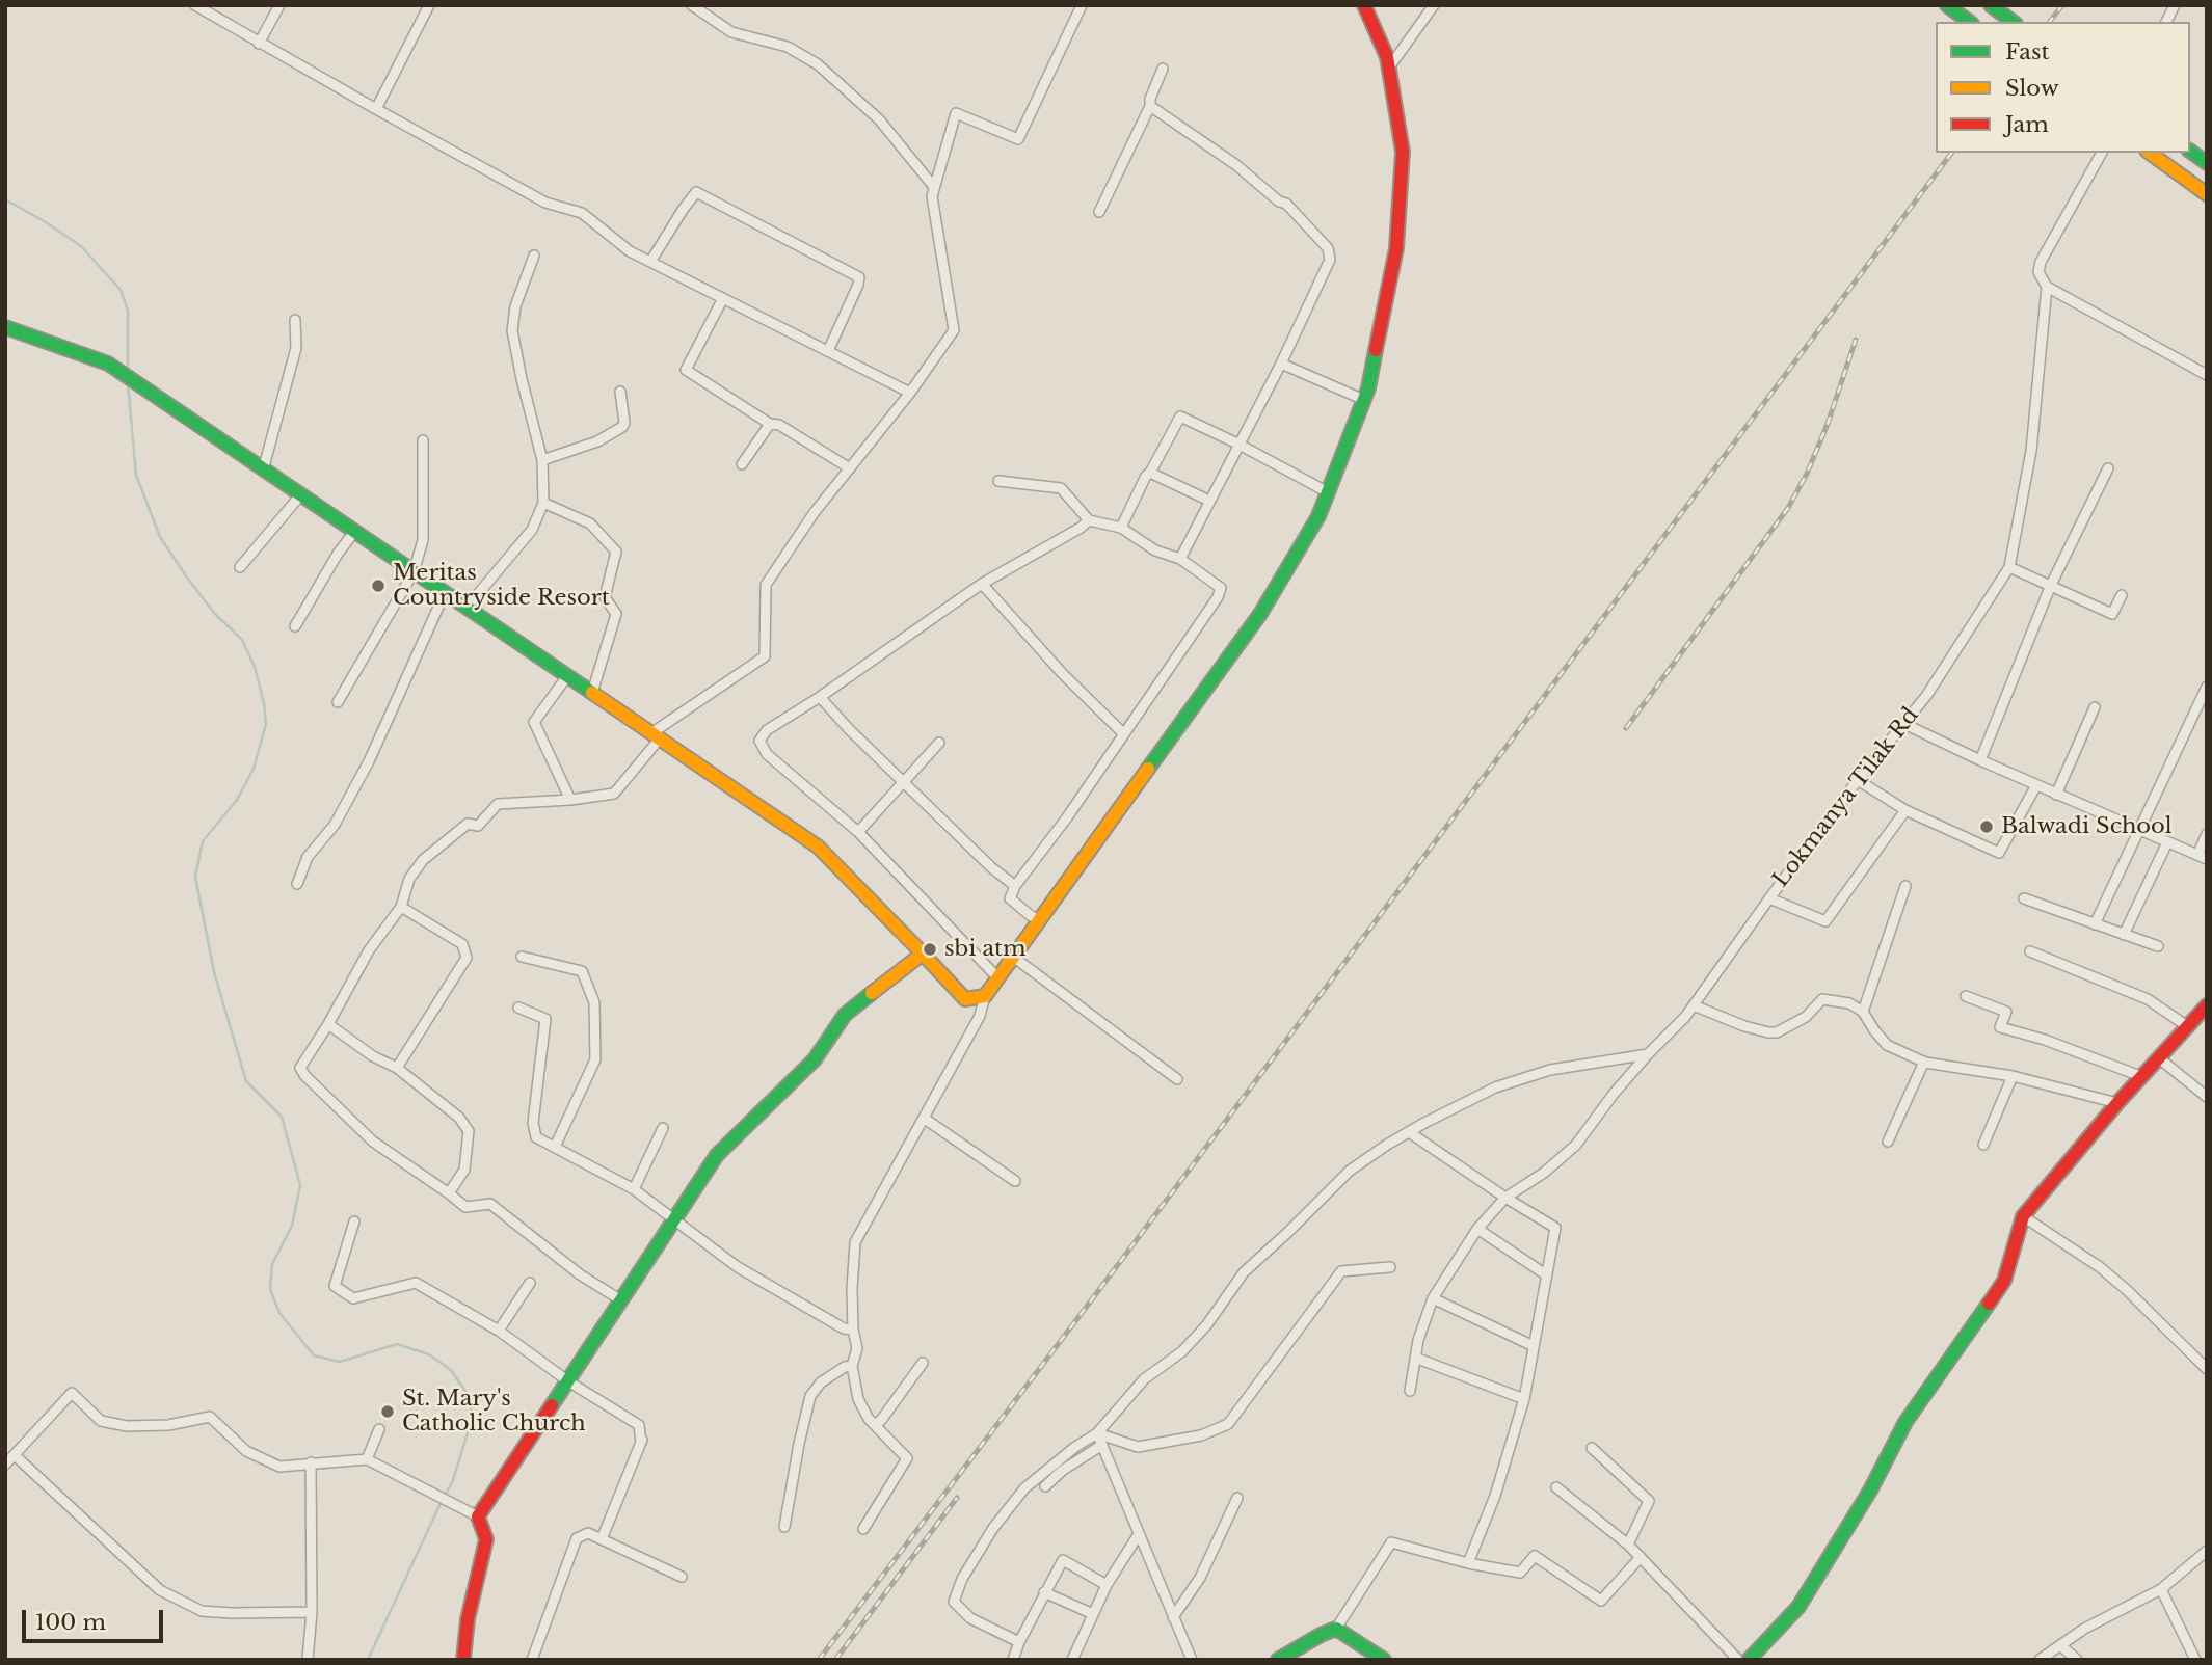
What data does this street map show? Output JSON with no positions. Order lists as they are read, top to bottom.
{
  "streets": {
    "street": ["Lokmanya Tilak Rd"]
  },
  "places": [
    "Meritas Countryside Resort",
    "Balwadi School",
    "sbi atm",
    "St. Mary's Catholic Church"
  ],
  "legend": ["Fast", "Slow", "Jam"],
  "scale_bar": "100 m"
}
